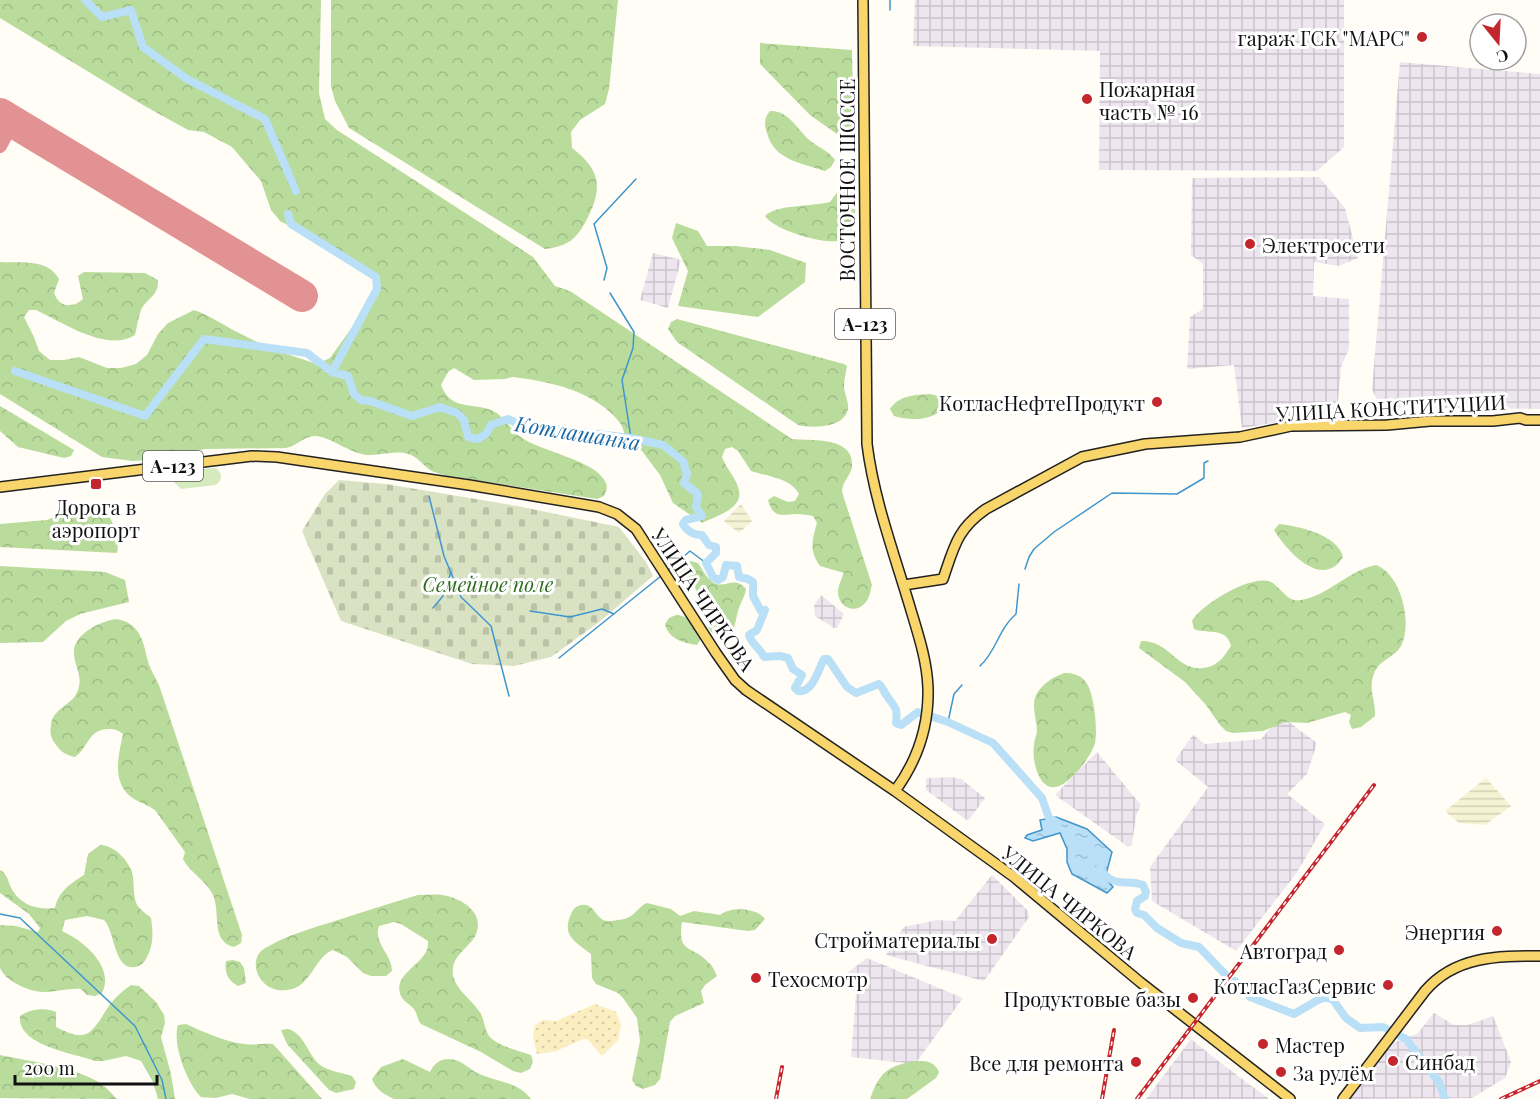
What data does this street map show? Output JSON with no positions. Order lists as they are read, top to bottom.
{
  "streets": {
    "main road": [
      "ВОСТОЧНОЕ ШОССЕ",
      "А-123",
      "УЛИЦА КОНСТИТУЦИИ",
      "УЛИЦА ЧИРКОВА"
    ]
  },
  "crossings": [
    ["ВОСТОЧНОЕ ШОССЕ", "УЛИЦА КОНСТИТУЦИИ"],
    ["ВОСТОЧНОЕ ШОССЕ", "УЛИЦА ЧИРКОВА"]
  ],
  "water": ["Котлашанка"],
  "parks": ["Семейное поле"],
  "places": {
    "other": [
      "гараж ГСК \"МАРС\"",
      "Пожарная часть № 16",
      "Электросети",
      "КотласНефтеПродукт",
      "Энергия",
      "Стройматериалы",
      "Автоград",
      "Техосмотр",
      "КотласГазСервис",
      "Продуктовые базы",
      "Мастер",
      "Синбад",
      "Все для ремонта",
      "За рулём"
    ],
    "transit": ["Дорога в аэропорт"]
  },
  "scale_bar": "200 m",
  "north": "bottom"
}
